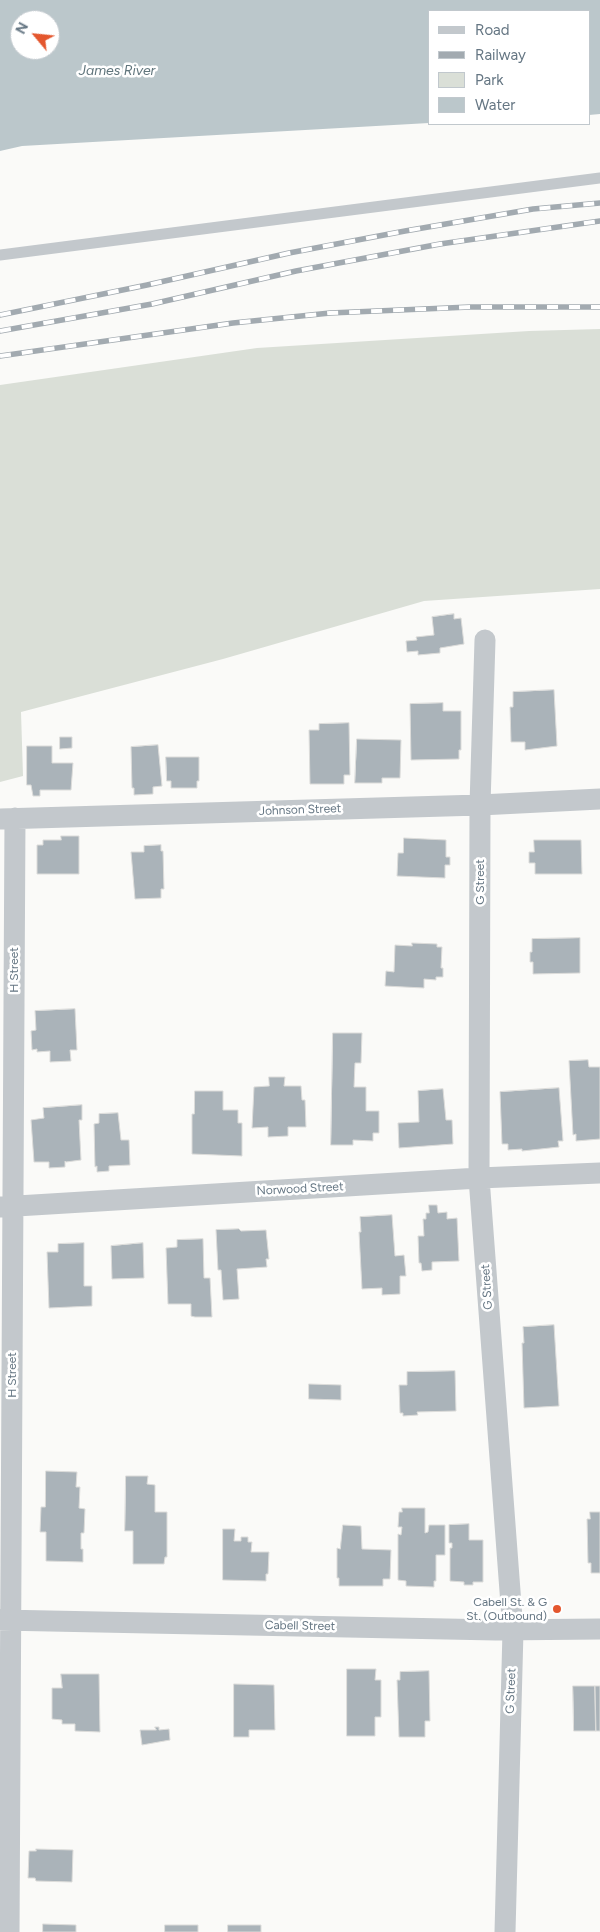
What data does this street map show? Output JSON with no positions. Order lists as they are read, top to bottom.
{
  "streets": {
    "street": [
      "Johnson Street",
      "G Street",
      "H Street",
      "Norwood Street",
      "Cabell Street"
    ]
  },
  "crossings": [
    ["Johnson Street", "G Street"],
    ["Johnson Street", "H Street"],
    ["G Street", "Norwood Street"],
    ["G Street", "Cabell Street"],
    ["H Street", "Norwood Street"],
    ["H Street", "Cabell Street"]
  ],
  "water": ["James River"],
  "places": ["Cabell St. & G St. (Outbound)"],
  "legend": [
    "Road",
    "Railway",
    "Park",
    "Water"
  ],
  "north": "top left"
}
